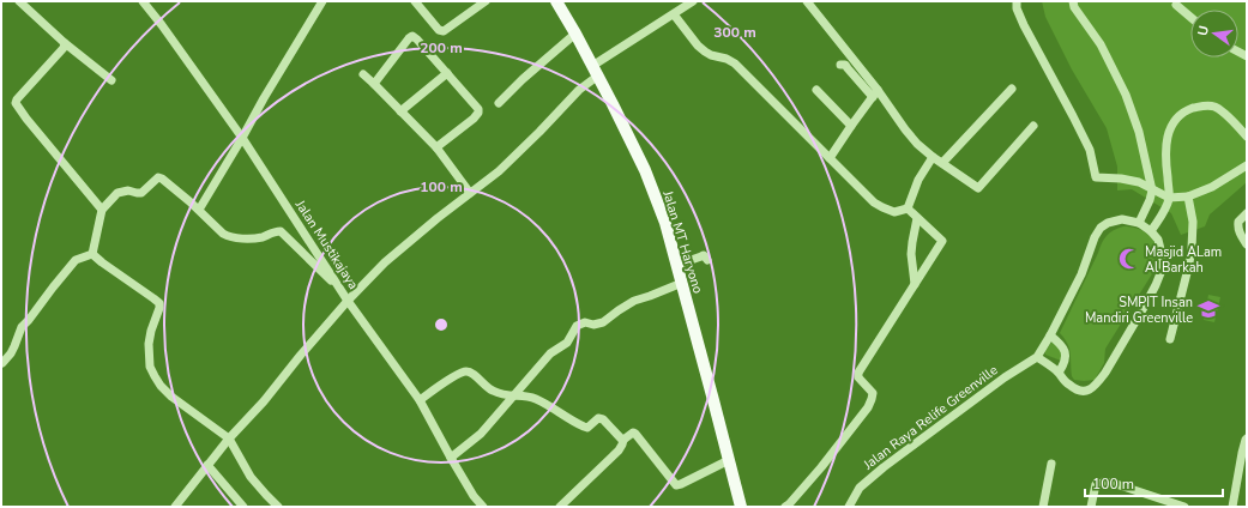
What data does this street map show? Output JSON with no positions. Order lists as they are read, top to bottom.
{
  "streets": {
    "main road": ["Jalan MT Haryono"],
    "street": ["Jalan Mustikajaya", "Jalan Raya Relife Greenville"]
  },
  "places": {
    "mosque": ["Masjid ALam Al Barkah"],
    "school or university": ["SMPIT Insan Mandiri Greenville"]
  },
  "scale_bar": "100 m",
  "north": "left",
  "rings": ["300 m", "200 m", "100 m"]
}
